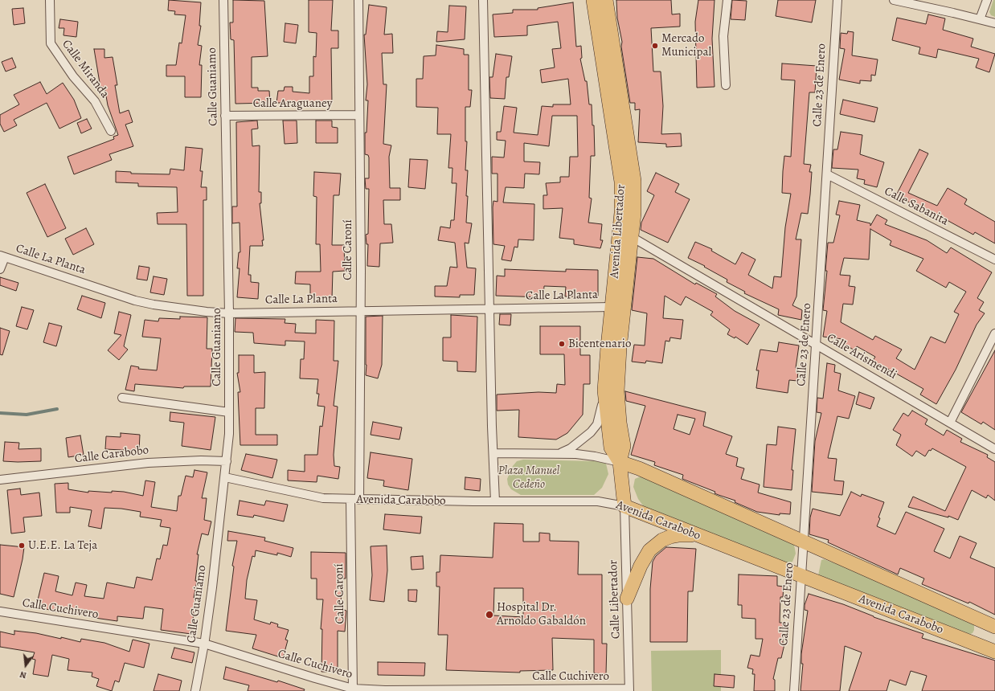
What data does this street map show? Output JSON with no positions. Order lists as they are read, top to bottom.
{
  "streets": {
    "highway": ["Avenida Libertador", "Avenida Carabobo"],
    "street": [
      "Calle Miranda",
      "Calle 23 de Enero",
      "Calle Guaniamo",
      "Calle Araguaney",
      "Calle Sabanita",
      "Calle Caroní",
      "Calle La Planta",
      "Calle Arismendi",
      "Calle Carabobo",
      "Calle Libertador",
      "Calle Cuchivero"
    ]
  },
  "crossings": [
    ["Calle 23 de Enero", "Calle Sabanita"],
    ["Calle 23 de Enero", "Calle Arismendi"],
    ["Calle 23 de Enero", "Avenida Carabobo"],
    ["Calle Guaniamo", "Calle Araguaney"],
    ["Calle Guaniamo", "Calle La Planta"],
    ["Calle Guaniamo", "Calle Carabobo"],
    ["Calle Guaniamo", "Avenida Carabobo"],
    ["Calle Guaniamo", "Calle Cuchivero"],
    ["Calle Araguaney", "Calle Caroní"],
    ["Avenida Libertador", "Calle La Planta"],
    ["Avenida Libertador", "Calle Arismendi"],
    ["Avenida Libertador", "Avenida Carabobo"],
    ["Avenida Libertador", "Calle Libertador"],
    ["Calle Caroní", "Calle La Planta"],
    ["Calle Caroní", "Avenida Carabobo"],
    ["Calle Caroní", "Calle Cuchivero"],
    ["Avenida Carabobo", "Calle Libertador"],
    ["Calle Libertador", "Calle Cuchivero"]
  ],
  "parks": ["Plaza Manuel Cedeño"],
  "places": [
    "Mercado Municipal",
    "Bicentenario",
    "U.E.E. La Teja",
    "Hospital Dr. Arnoldo Gabaldón"
  ],
  "north": "bottom"
}
